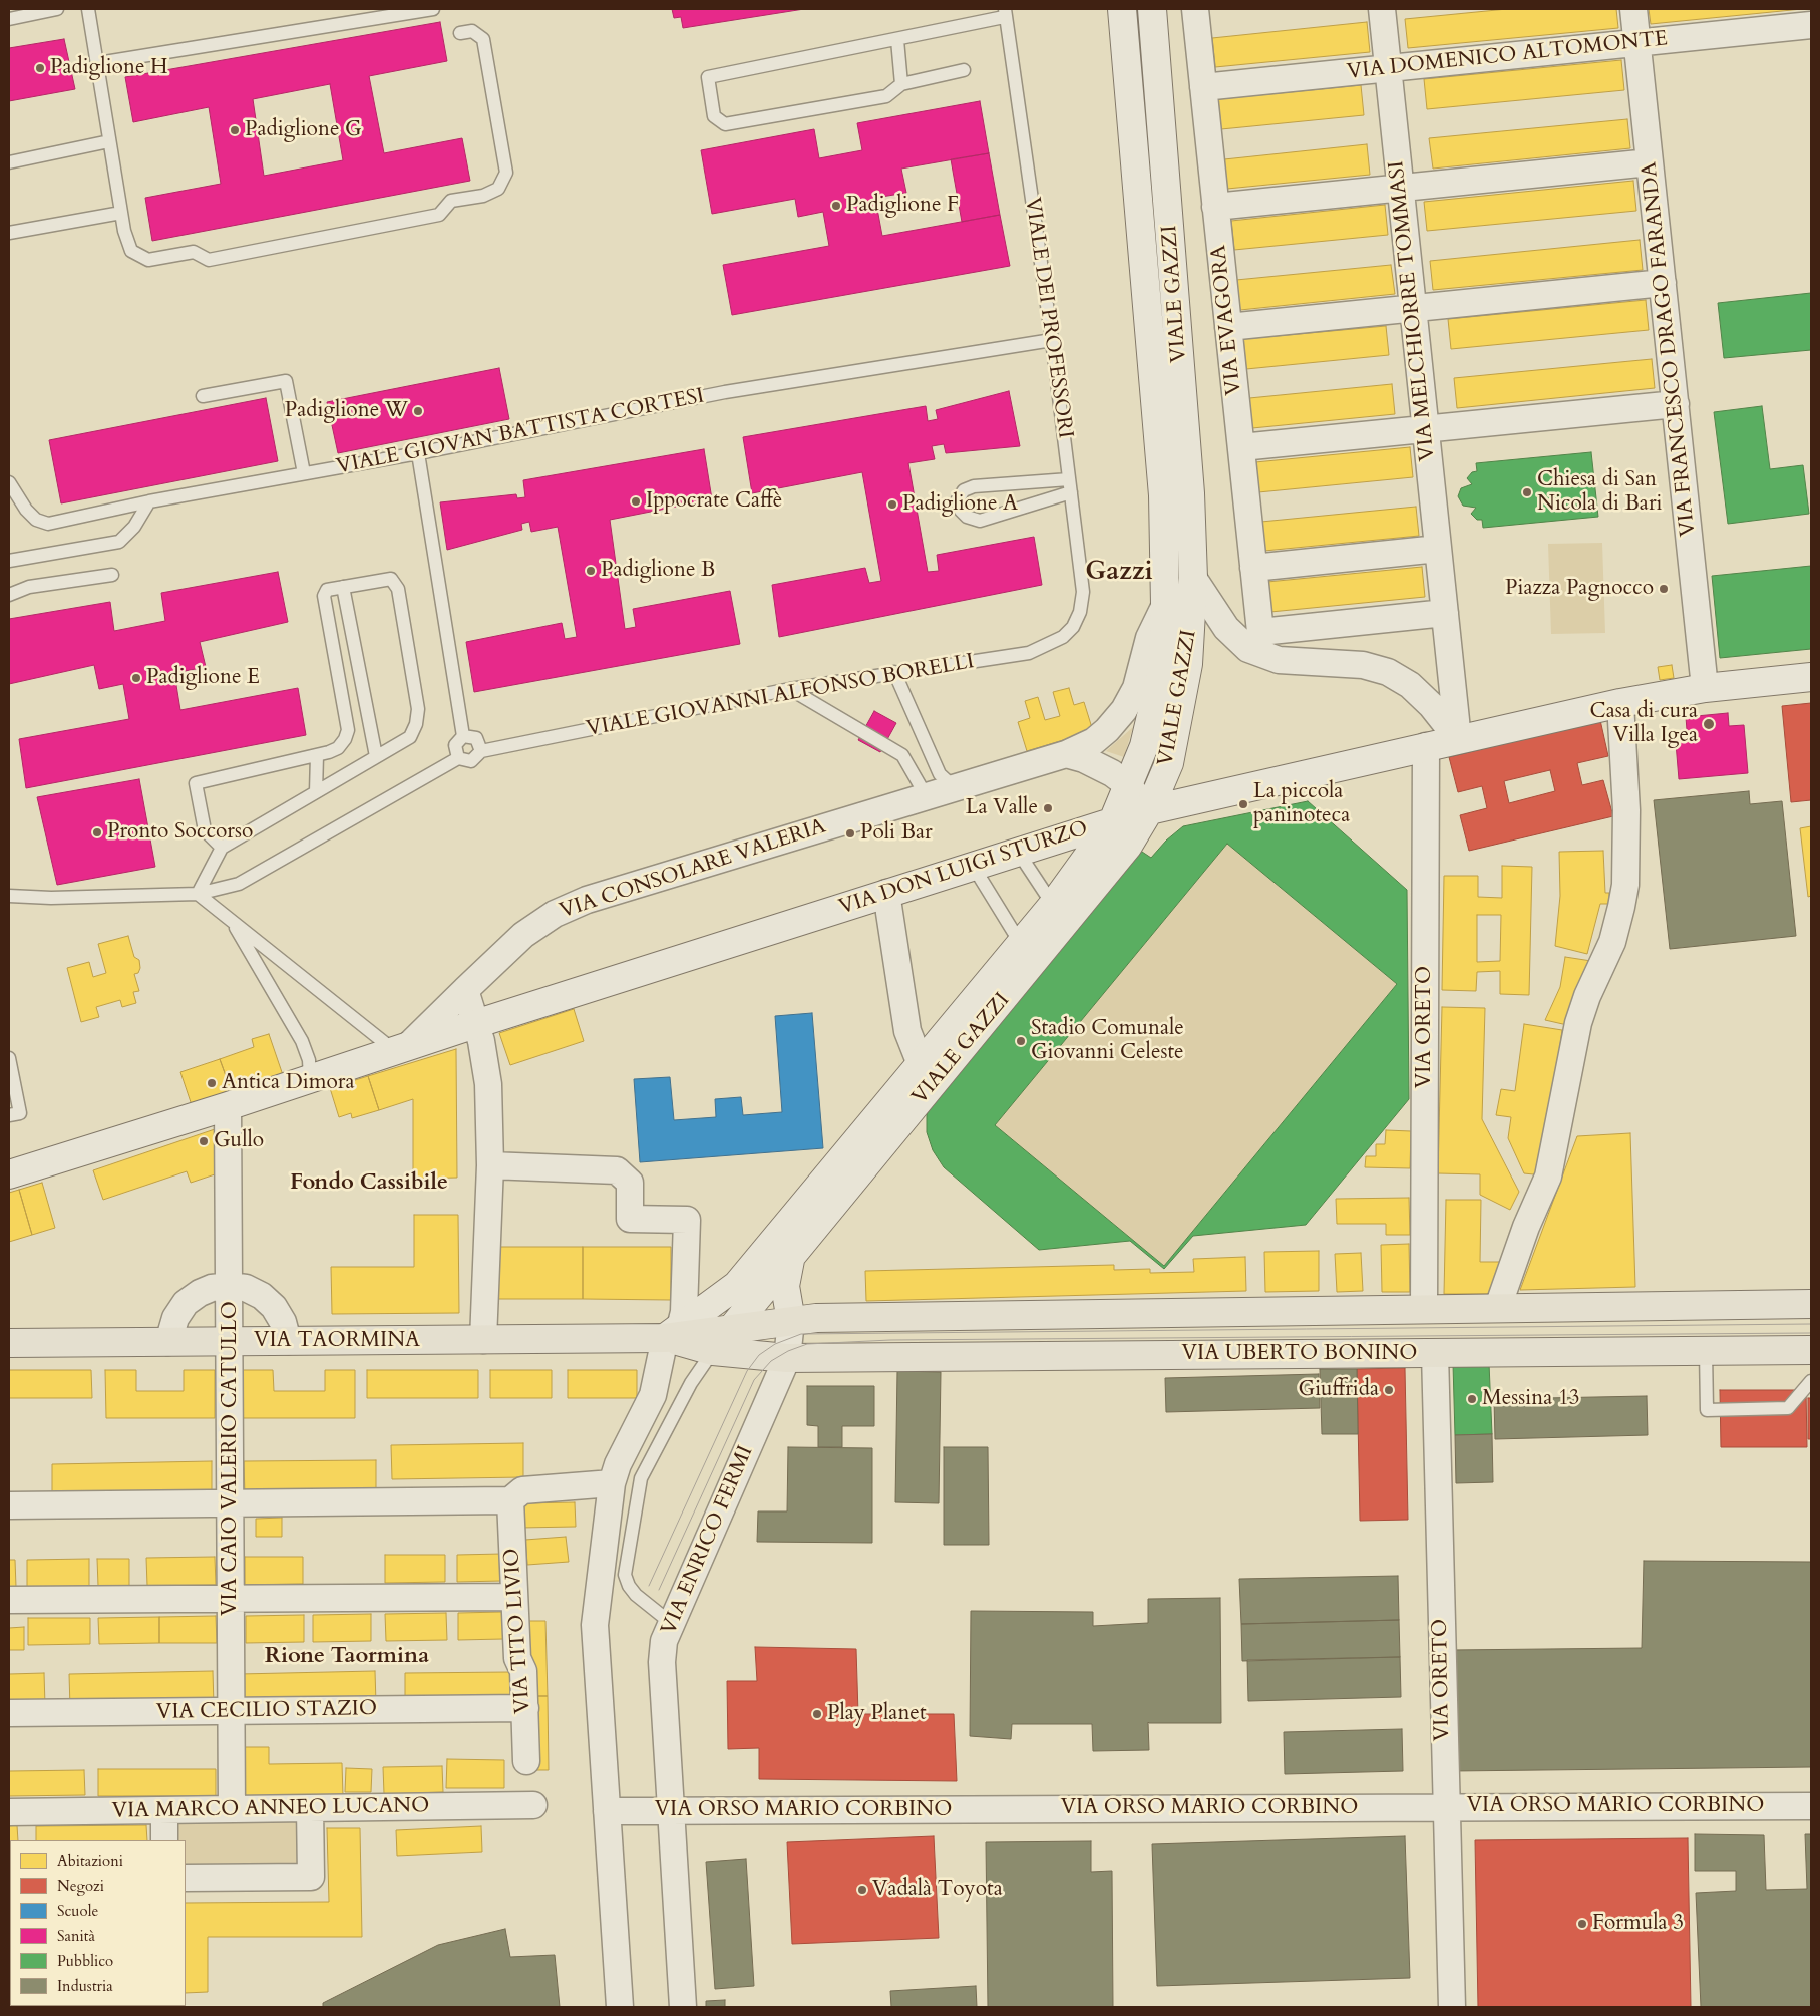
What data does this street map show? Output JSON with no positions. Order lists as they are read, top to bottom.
{
  "streets": {
    "main road": [
      "VIALE GAZZI",
      "VIA DON LUIGI STURZO",
      "VIA TAORMINA",
      "VIA UBERTO BONINO"
    ],
    "street": [
      "VIA DOMENICO ALTOMONTE",
      "VIA MELCHIORRE TOMMASI",
      "VIA EVAGORA",
      "VIA FRANCESCO DRAGO FARANDA",
      "VIA CONSOLARE VALERIA",
      "VIA ORETO",
      "VIA CAIO VALERIO CATULLO",
      "VIA ENRICO FERMI",
      "VIA TITO LIVIO",
      "VIA CECILIO STAZIO",
      "VIA ORSO MARIO CORBINO",
      "VIA MARCO ANNEO LUCANO"
    ],
    "lane": ["VIALE DEI PROFESSORI", "VIALE GIOVAN BATTISTA CORTESI", "VIALE GIOVANNI ALFONSO BORELLI"]
  },
  "crossings": [
    ["VIA DOMENICO ALTOMONTE", "VIA MELCHIORRE TOMMASI"],
    ["VIA DOMENICO ALTOMONTE", "VIA EVAGORA"],
    ["VIA DOMENICO ALTOMONTE", "VIA FRANCESCO DRAGO FARANDA"],
    ["VIALE GAZZI", "VIA DON LUIGI STURZO"],
    ["VIALE GAZZI", "VIA CONSOLARE VALERIA"],
    ["VIALE GAZZI", "VIA TAORMINA"],
    ["VIALE GAZZI", "VIA UBERTO BONINO"],
    ["VIA MELCHIORRE TOMMASI", "VIA EVAGORA"],
    ["VIA MELCHIORRE TOMMASI", "VIA DON LUIGI STURZO"],
    ["VIALE DEI PROFESSORI", "VIALE GIOVAN BATTISTA CORTESI"],
    ["VIALE DEI PROFESSORI", "VIALE GIOVANNI ALFONSO BORELLI"],
    ["VIA DON LUIGI STURZO", "VIA ORETO"],
    ["VIA ORETO", "VIA UBERTO BONINO"],
    ["VIA ORETO", "VIA ORSO MARIO CORBINO"],
    ["VIA TAORMINA", "VIA UBERTO BONINO"],
    ["VIA TAORMINA", "VIA CAIO VALERIO CATULLO"],
    ["VIA UBERTO BONINO", "VIA ENRICO FERMI"],
    ["VIA CAIO VALERIO CATULLO", "VIA CECILIO STAZIO"],
    ["VIA CAIO VALERIO CATULLO", "VIA MARCO ANNEO LUCANO"],
    ["VIA ENRICO FERMI", "VIA ORSO MARIO CORBINO"],
    ["VIA TITO LIVIO", "VIA CECILIO STAZIO"]
  ],
  "districts": ["Gazzi", "Fondo Cassibile", "Rione Taormina"],
  "places": [
    "Padiglione H",
    "Padiglione G",
    "Padiglione F",
    "Padiglione W",
    "Chiesa di San Nicola di Bari",
    "Ippocrate Caffè",
    "Padiglione A",
    "Padiglione B",
    "Piazza Pagnocco",
    "Padiglione E",
    "Casa di cura Villa Igea",
    "La piccola paninoteca",
    "La Valle",
    "Pronto Soccorso",
    "Poli Bar",
    "Stadio Comunale Giovanni Celeste",
    "Antica Dimora",
    "Gullo",
    "Giuffrida",
    "Messina 13",
    "Play Planet",
    "Vadalà Toyota",
    "Formula 3"
  ],
  "legend": [
    "Abitazioni",
    "Negozi",
    "Scuole",
    "Sanità",
    "Pubblico",
    "Industria"
  ]
}
